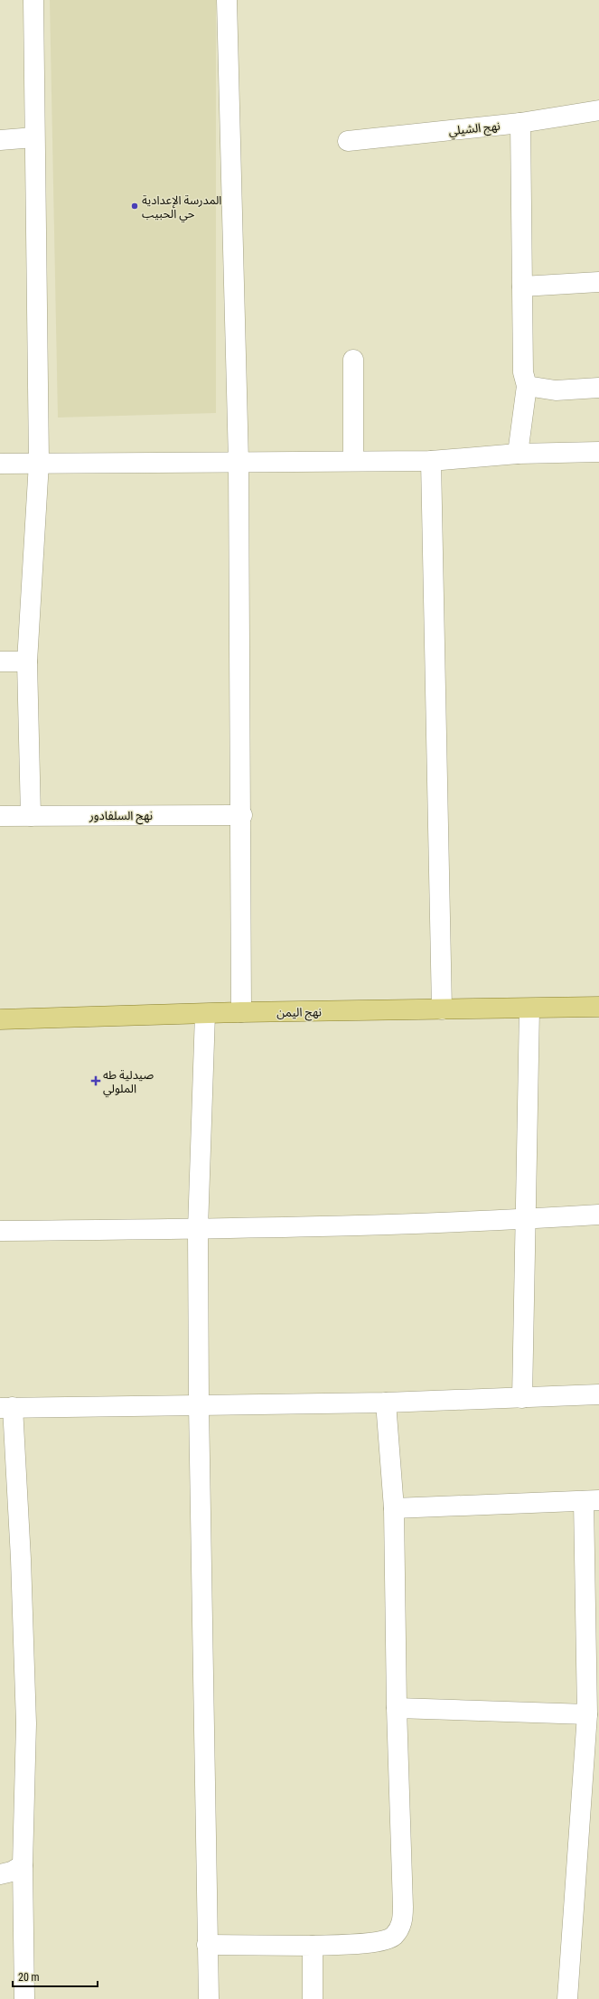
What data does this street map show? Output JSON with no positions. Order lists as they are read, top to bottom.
{
  "streets": {
    "main road": ["نهج اليمن"],
    "street": ["نهج الشيلي", "نهج السلفادور"]
  },
  "places": {
    "other": ["المدرسة الإعدادية حي الحبيب"],
    "health": ["صيدلية طه الملولي"]
  },
  "scale_bar": "20 m"
}
